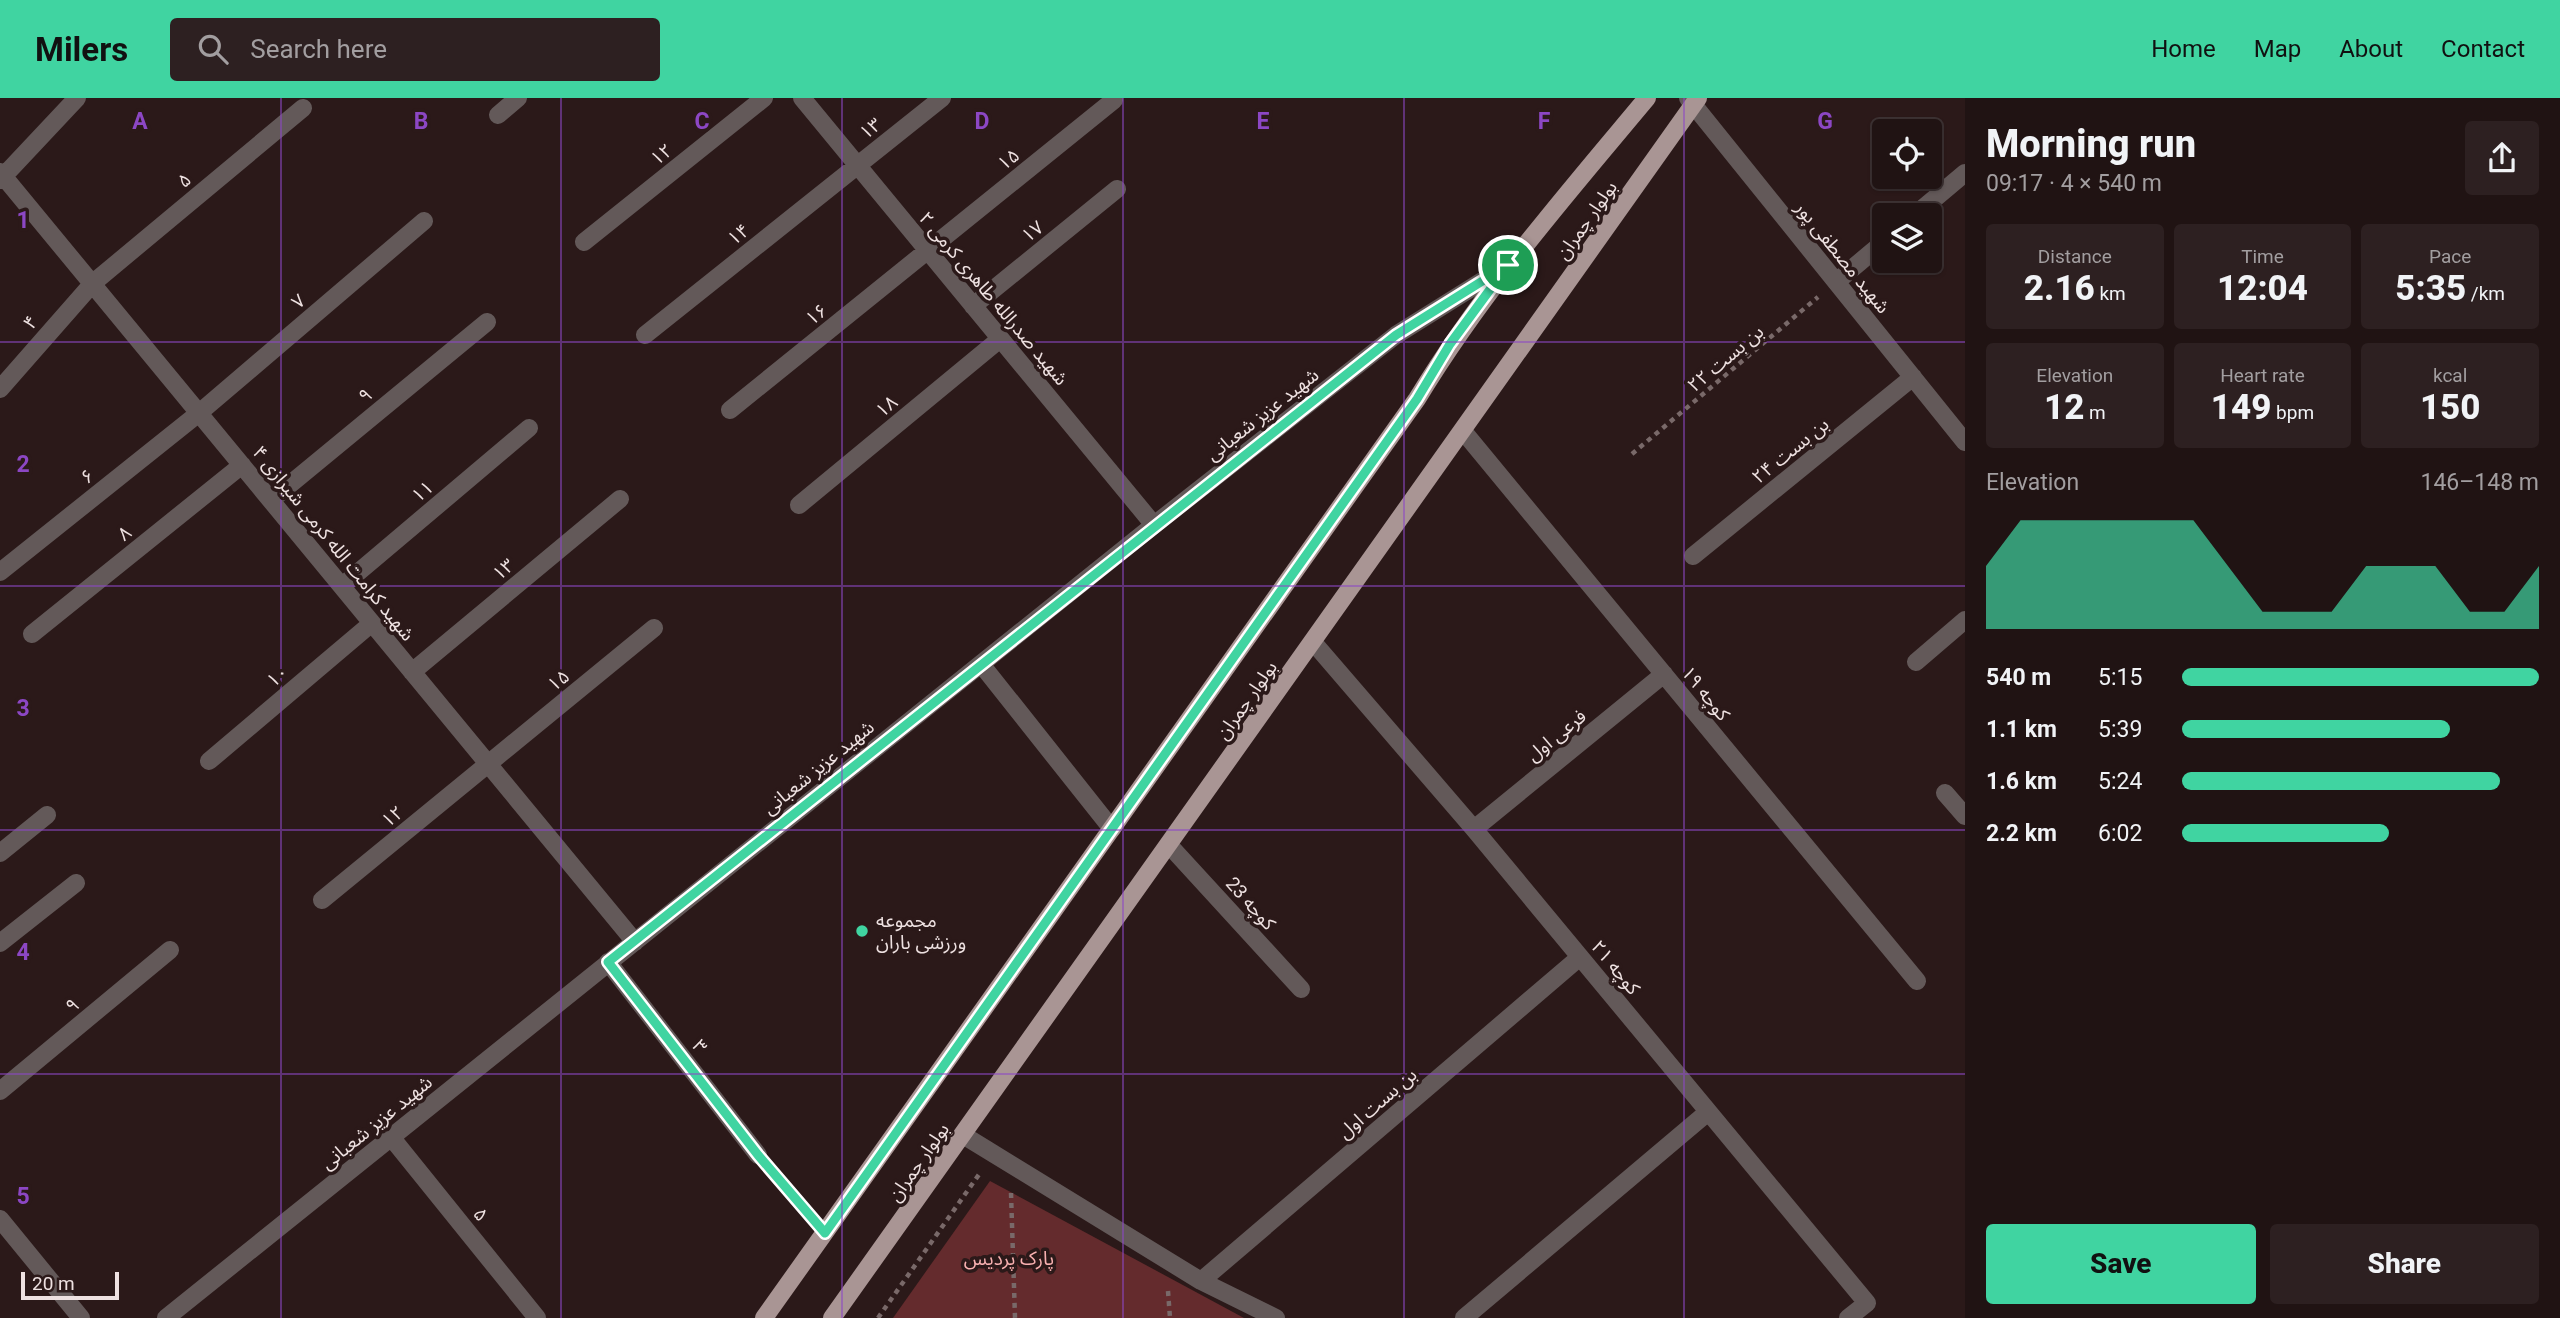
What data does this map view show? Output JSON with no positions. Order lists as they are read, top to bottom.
{
  "streets": {
    "main road": ["بولوار چمران"],
    "street": [
      "۱۳",
      "۱۲",
      "۱۵",
      "۵",
      "۱۷",
      "۱۴",
      "شهید مصطفی پور",
      "شهید صدرالله طاهری کرمی ۲",
      "۷",
      "۱۶",
      "۴",
      "۹",
      "۱۸",
      "شهید عزیز شعبانی",
      "بن بست ۲۴",
      "۶",
      "۱۱",
      "۸",
      "شهید کرامت الله کرمی شیرازی ۴",
      "۱۰",
      "کوچه ۱۹",
      "فرعی اول",
      "کوچه 23",
      "کوچه ۲۱",
      "۳",
      "بن بست اول"
    ],
    "path": ["بن بست ۲۲"]
  },
  "crossings": [
    ["۱۳", "۱۴"],
    ["۱۳", "شهید صدرالله طاهری کرمی ۲"],
    ["۱۳", "شهید کرامت الله کرمی شیرازی ۴"],
    ["۱۲", "۱۵"],
    ["۱۲", "شهید کرامت الله کرمی شیرازی ۴"],
    ["۱۵", "شهید صدرالله طاهری کرمی ۲"],
    ["۱۵", "۱۶"],
    ["۱۵", "شهید کرامت الله کرمی شیرازی ۴"],
    ["۵", "۴"],
    ["۵", "شهید عزیز شعبانی"],
    ["۵", "شهید کرامت الله کرمی شیرازی ۴"],
    ["بولوار چمران", "شهید مصطفی پور"],
    ["بولوار چمران", "شهید عزیز شعبانی"],
    ["بولوار چمران", "کوچه ۱۹"],
    ["بولوار چمران", "کوچه 23"],
    ["بولوار چمران", "کوچه ۲۱"],
    ["۱۷", "شهید صدرالله طاهری کرمی ۲"],
    ["۱۴", "شهید صدرالله طاهری کرمی ۲"],
    ["شهید مصطفی پور", "بن بست ۲۲"],
    ["شهید مصطفی پور", "بن بست ۲۴"],
    ["شهید صدرالله طاهری کرمی ۲", "۱۶"],
    ["شهید صدرالله طاهری کرمی ۲", "۱۸"],
    ["شهید صدرالله طاهری کرمی ۲", "شهید عزیز شعبانی"],
    ["۷", "۶"],
    ["۷", "شهید کرامت الله کرمی شیرازی ۴"],
    ["۴", "شهید کرامت الله کرمی شیرازی ۴"],
    ["۹", "شهید کرامت الله کرمی شیرازی ۴"],
    ["شهید عزیز شعبانی", "شهید کرامت الله کرمی شیرازی ۴"],
    ["شهید عزیز شعبانی", "۳"],
    ["۶", "شهید کرامت الله کرمی شیرازی ۴"],
    ["۱۱", "شهید کرامت الله کرمی شیرازی ۴"],
    ["۸", "شهید کرامت الله کرمی شیرازی ۴"],
    ["شهید کرامت الله کرمی شیرازی ۴", "۱۰"],
    ["کوچه ۱۹", "فرعی اول"],
    ["فرعی اول", "کوچه ۲۱"],
    ["کوچه ۲۱", "بن بست اول"]
  ],
  "parks": ["پارک پردیس"],
  "places": ["مجموعه ورزشی باران"],
  "scale_bar": "20 m",
  "page": {
    "header": "Milers",
    "search": "Search here",
    "nav": [
      "Home",
      "Map",
      "About",
      "Contact"
    ],
    "heading": ["Morning run", "09:17 · 4 × 540 m"],
    "stats": [
      ["Distance", "2.16 km"],
      ["Time", "12:04"],
      ["Pace", "5:35 /km"],
      ["Elevation", "12 m"],
      ["Heart rate", "149 bpm"],
      ["kcal", "150"]
    ],
    "chart": ["Elevation", "146–148 m"],
    "list": [
      {
        "name": "540 m",
        "note": "5:15"
      },
      {
        "name": "1.1 km",
        "note": "5:39"
      },
      {
        "name": "1.6 km",
        "note": "5:24"
      },
      {
        "name": "2.2 km",
        "note": "6:02"
      }
    ],
    "buttons": ["Save", "Share"],
    "scale": "20 m"
  },
  "grid": {
    "columns": [
      "A",
      "B",
      "C",
      "D",
      "E",
      "F",
      "G"
    ],
    "rows": [
      "1",
      "2",
      "3",
      "4",
      "5"
    ]
  }
}
